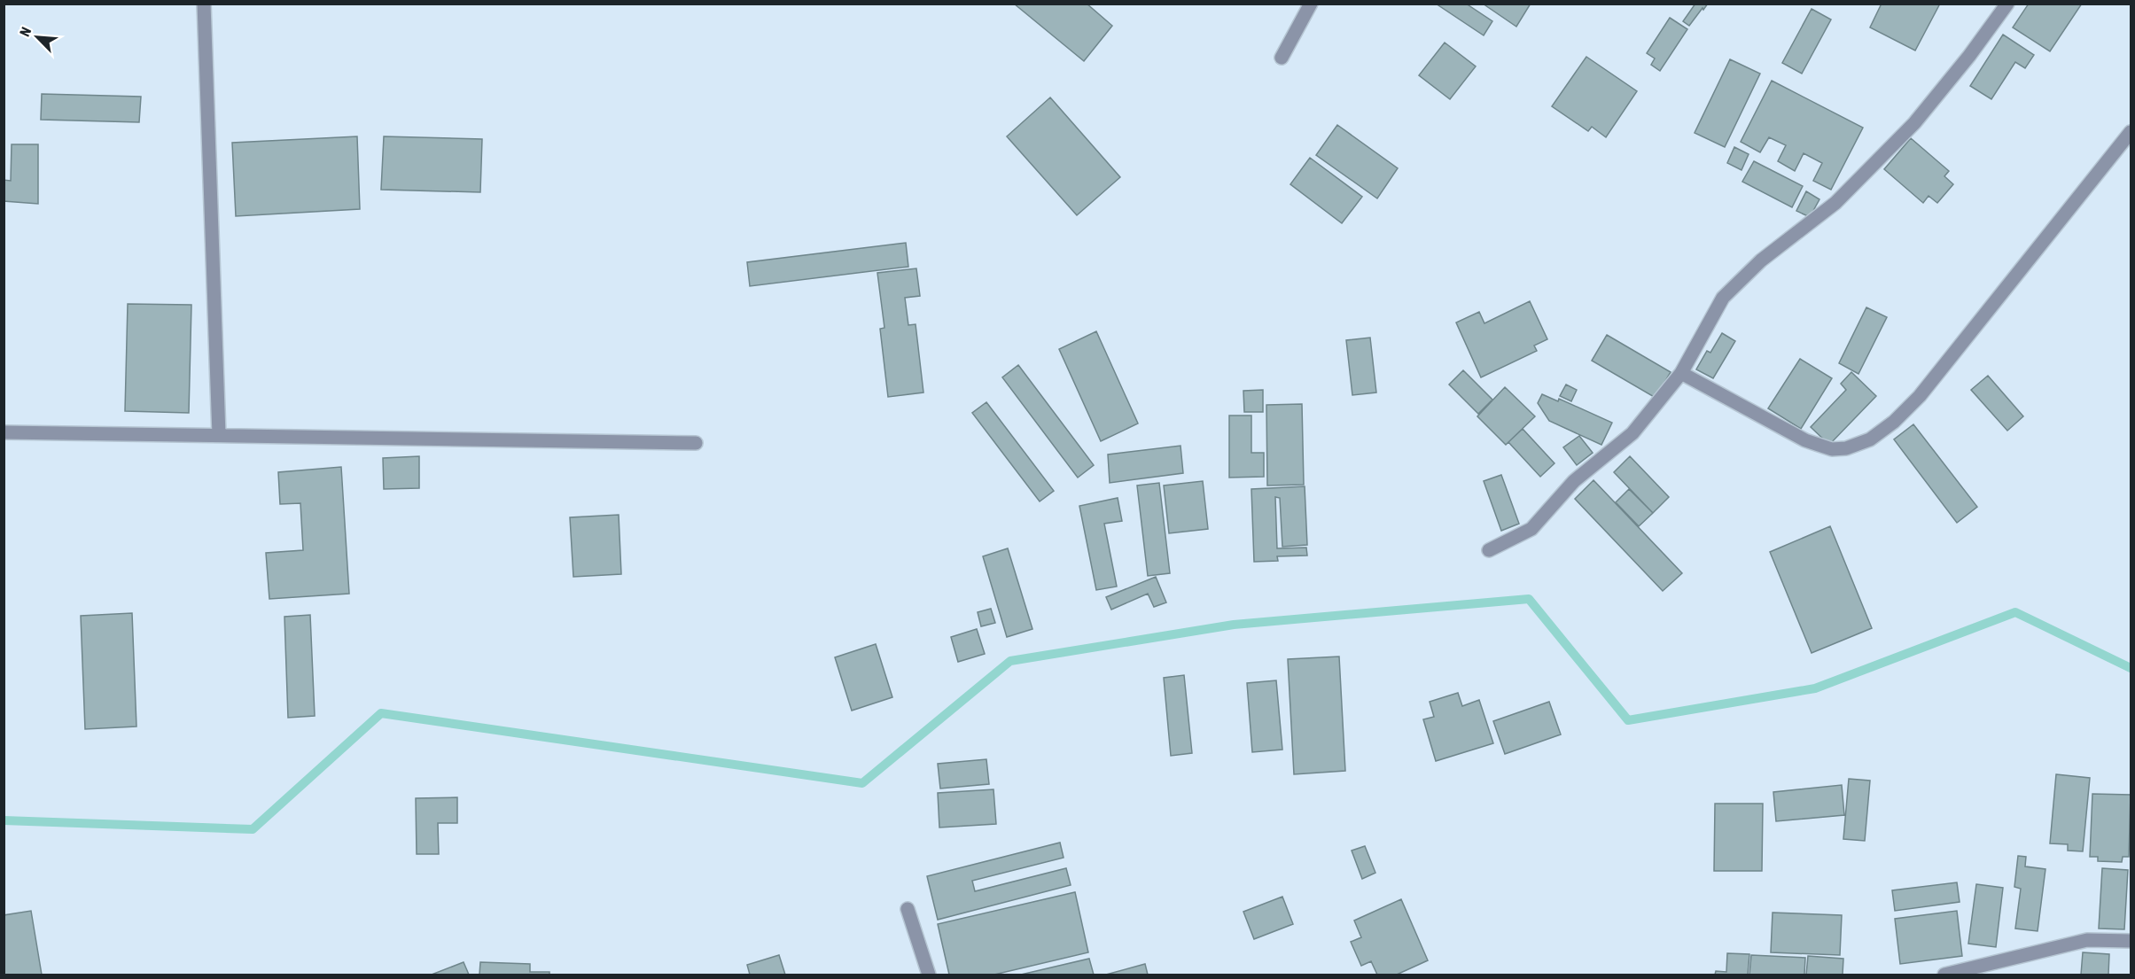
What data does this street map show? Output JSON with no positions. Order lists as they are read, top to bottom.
{
  "north": "top left"
}
